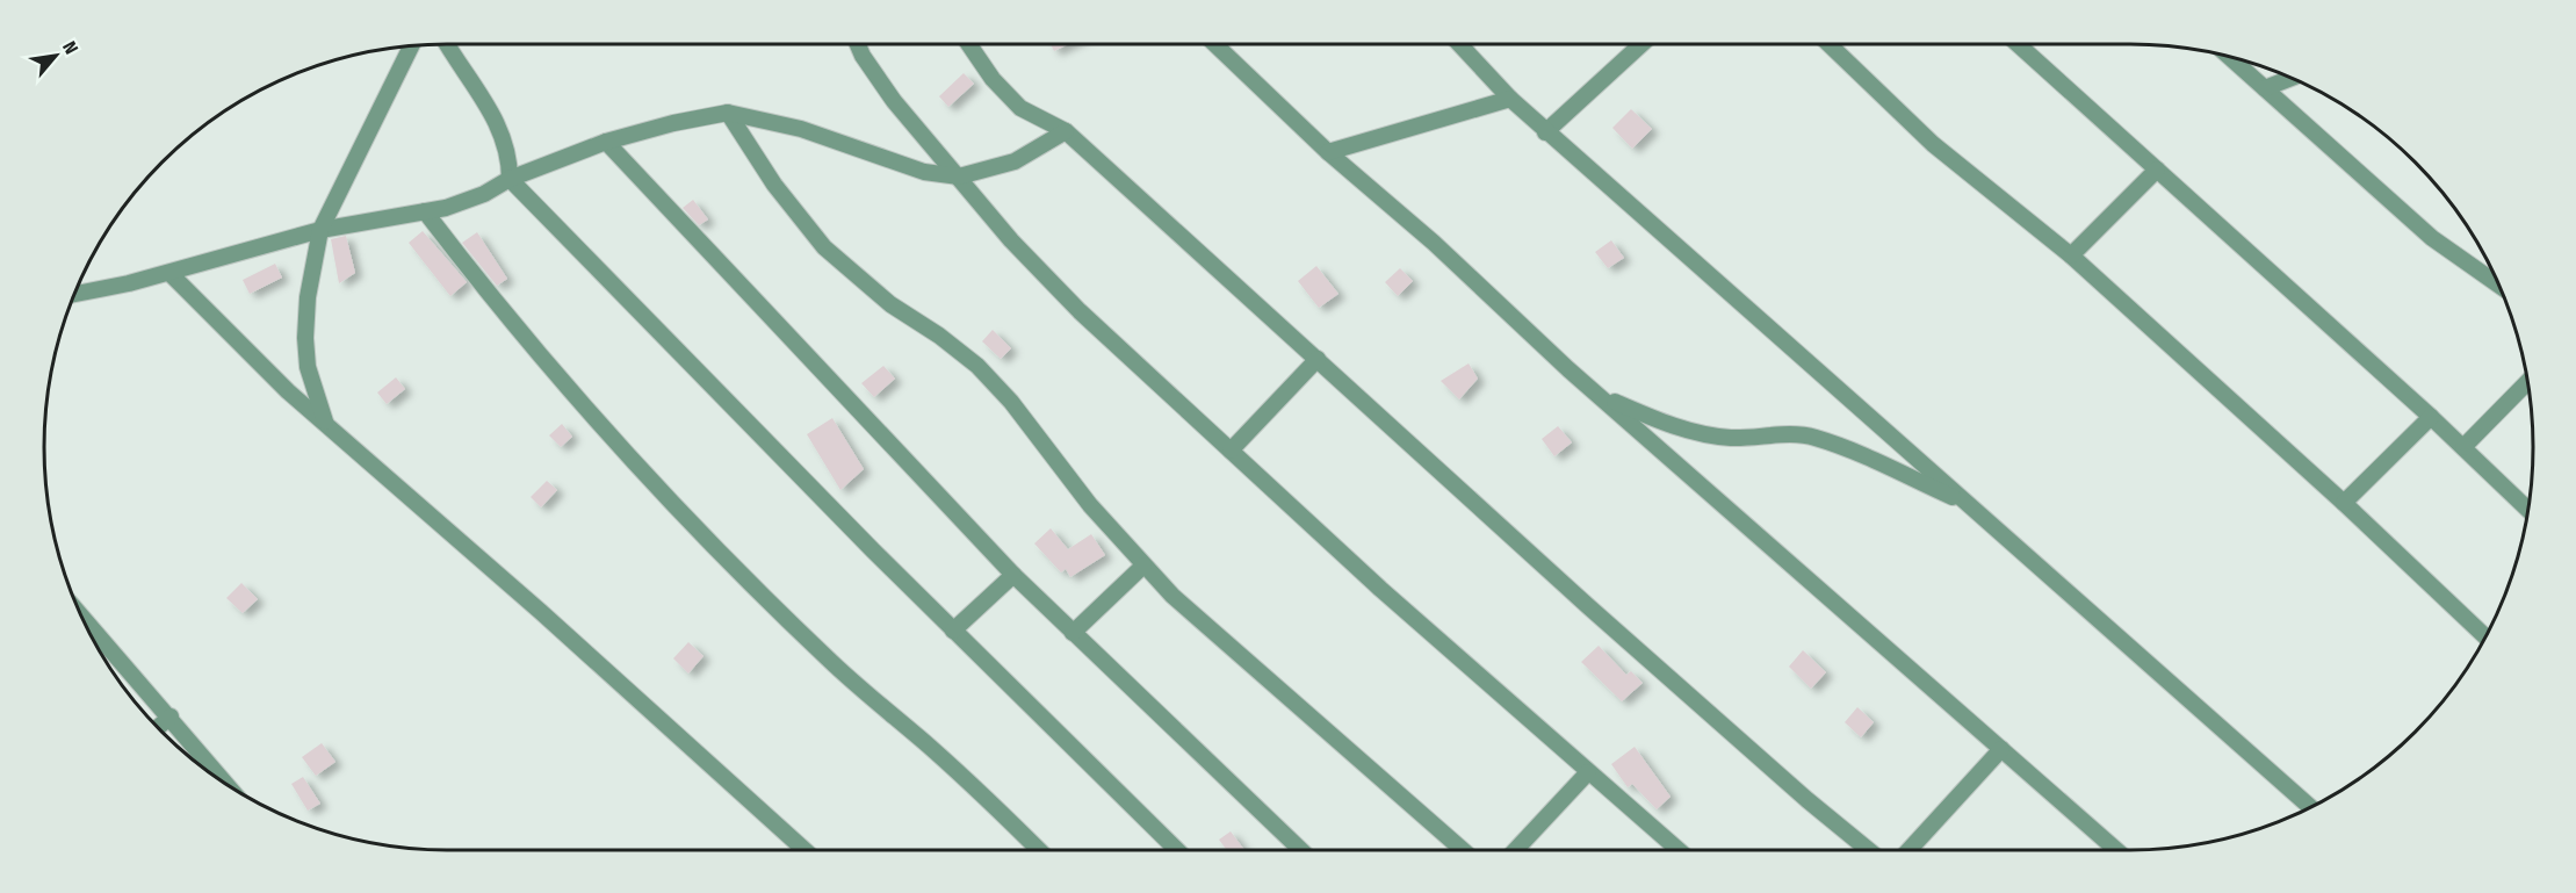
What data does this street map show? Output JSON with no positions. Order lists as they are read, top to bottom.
{
  "north": "top right"
}
